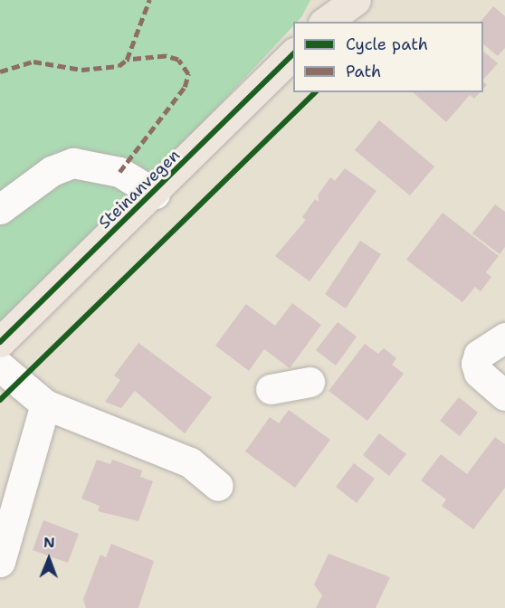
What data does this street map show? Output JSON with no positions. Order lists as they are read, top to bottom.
{
  "streets": {
    "main road": ["Steinanvegen"]
  },
  "legend": ["Cycle path", "Path"],
  "north": "top"
}
